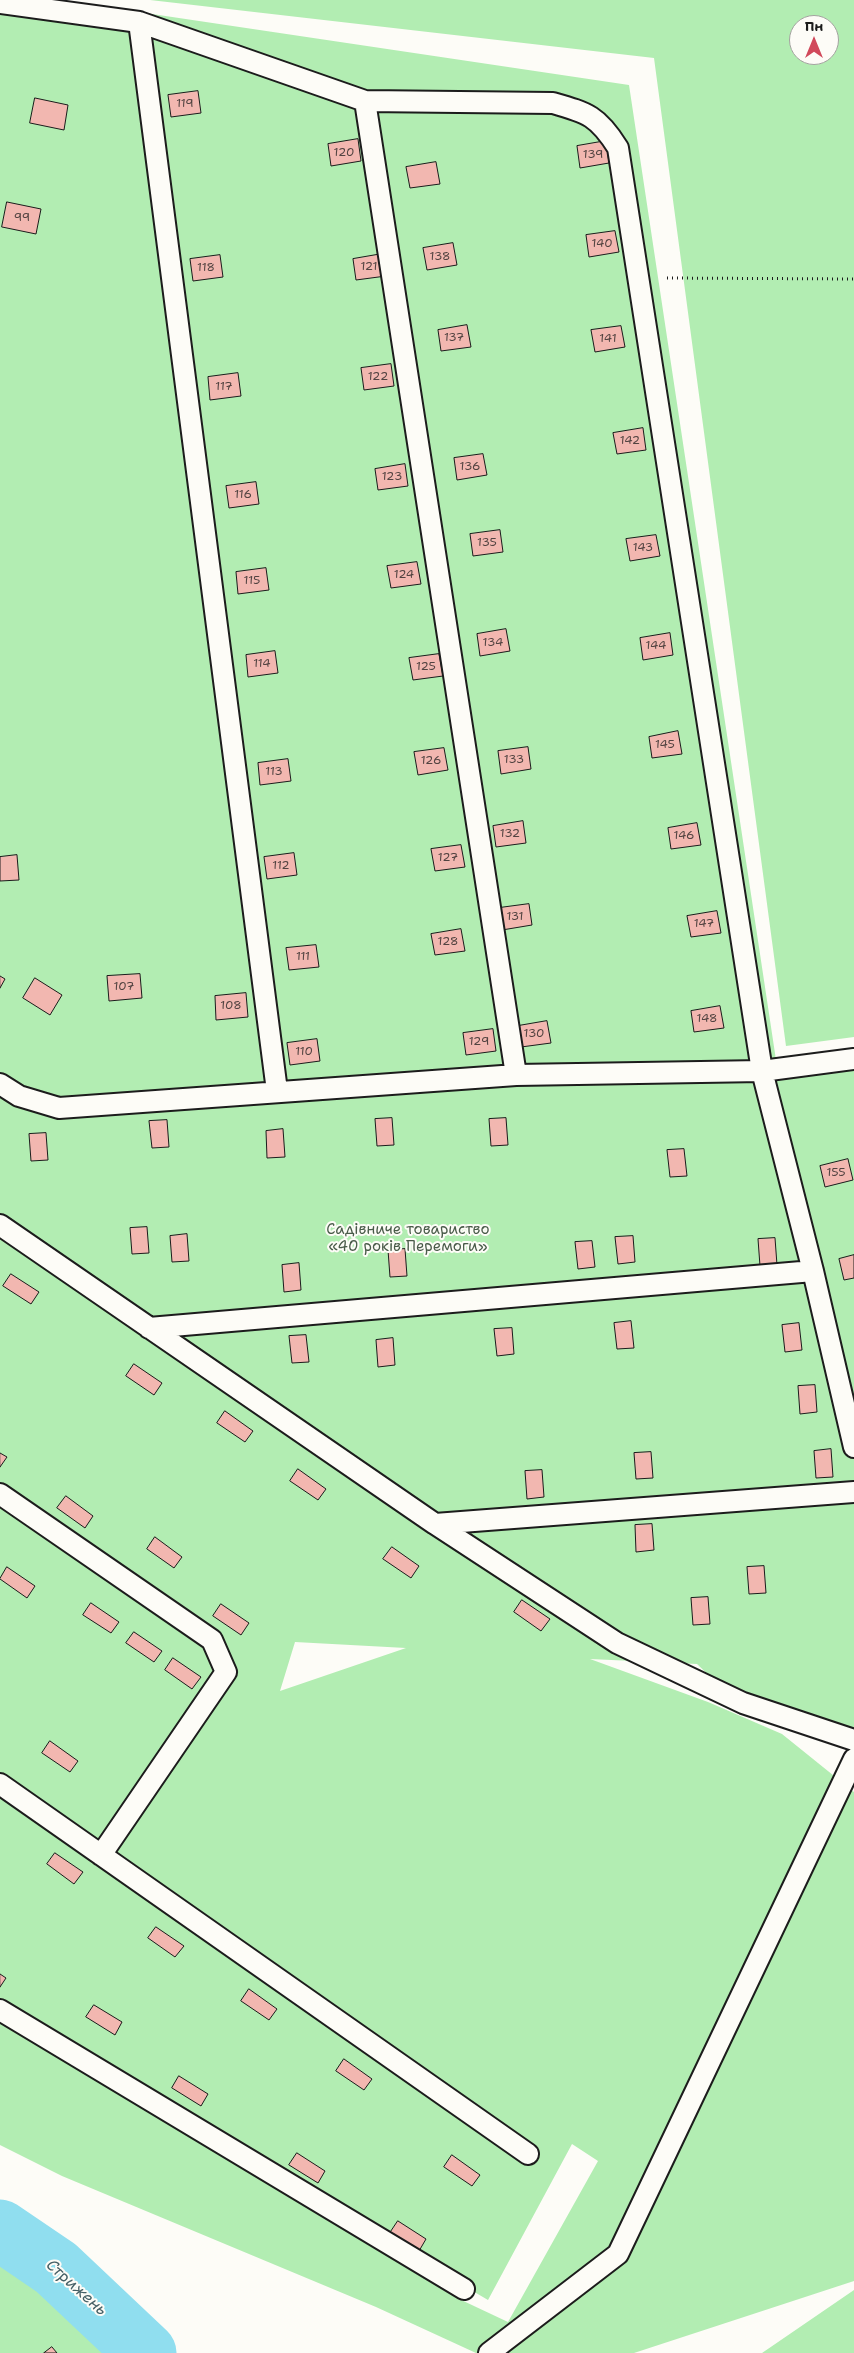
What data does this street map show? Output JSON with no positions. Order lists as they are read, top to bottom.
{
  "water": ["Стрижень"],
  "parks": ["Садівниче товариство «40 років Перемоги»"],
  "house_numbers": [
    "119",
    "120",
    "139",
    "99",
    "140",
    "138",
    "121",
    "118",
    "137",
    "141",
    "122",
    "117",
    "142",
    "136",
    "123",
    "116",
    "135",
    "143",
    "124",
    "115",
    "134",
    "144",
    "114",
    "125",
    "145",
    "133",
    "126",
    "113",
    "132",
    "146",
    "127",
    "112",
    "131",
    "147",
    "128",
    "111",
    "107",
    "108",
    "148",
    "130",
    "129",
    "110",
    "155"
  ],
  "north": "top"
}
